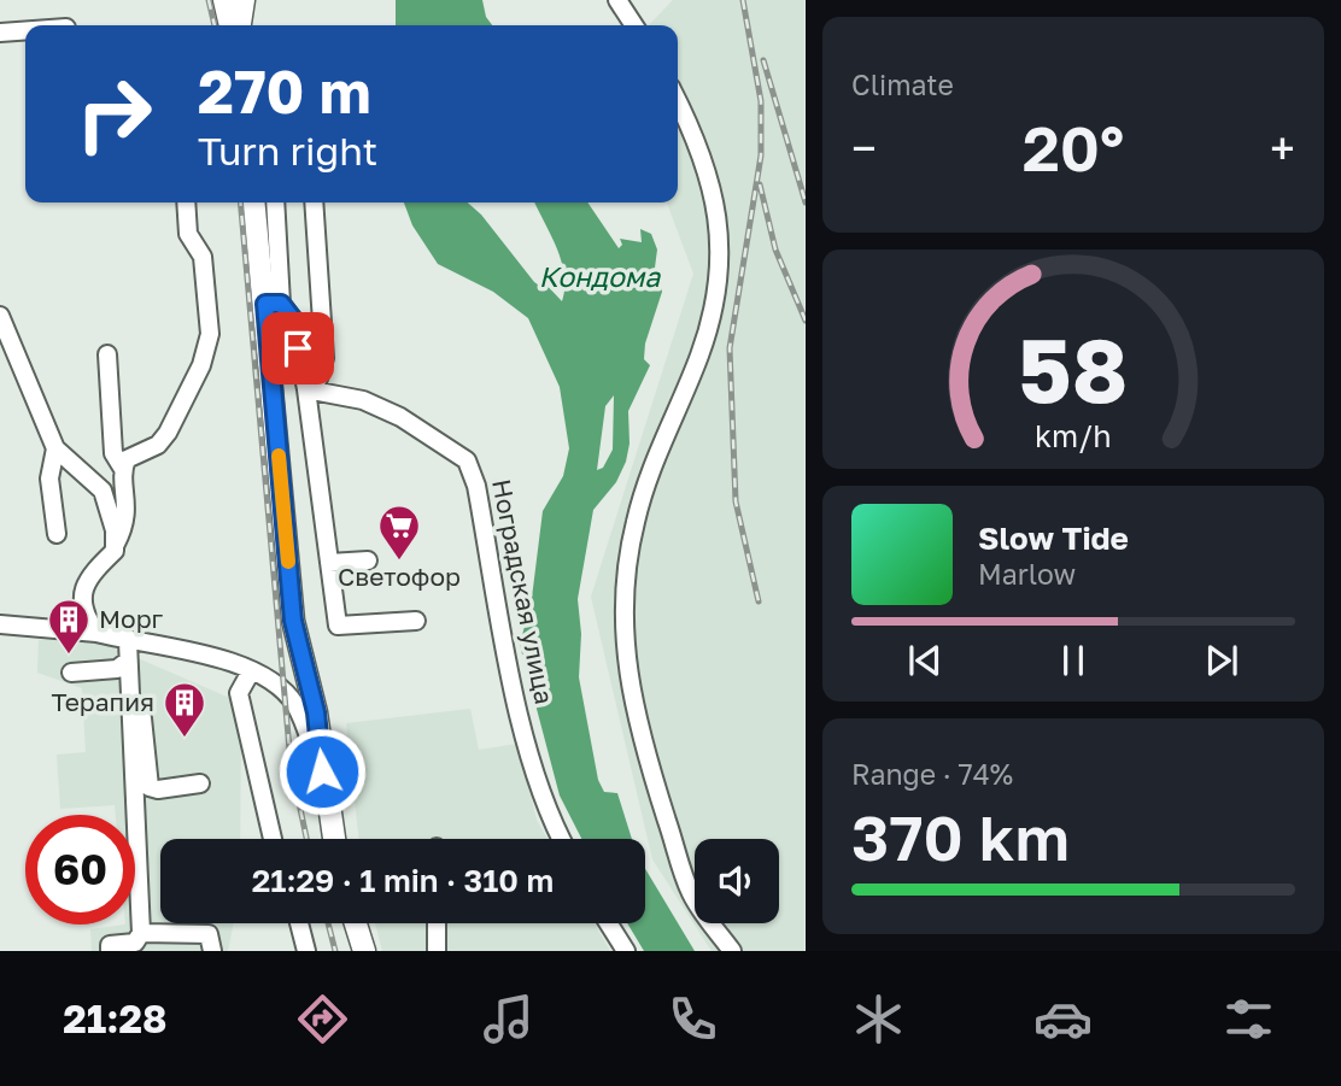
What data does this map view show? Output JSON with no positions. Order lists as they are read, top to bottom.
{
  "streets": {
    "street": ["Ноградская улица"]
  },
  "water": ["Кондома"],
  "places": {
    "supermarket": ["Светофор"],
    "building": ["Морг", "Терапия"]
  },
  "page": {
    "tile": [
      "Climate",
      ["Range · 74%", "370 km"]
    ],
    "turn": ["270 m", "Turn right"],
    "heat": ["−", "20°", "+"],
    "song": ["Slow Tide", "Marlow"],
    "limit": "60",
    "trip": "21:29 · 1 min · 310 m",
    "tabs": "21:28",
    "gauge": ["58", "km/h"]
  }
}
